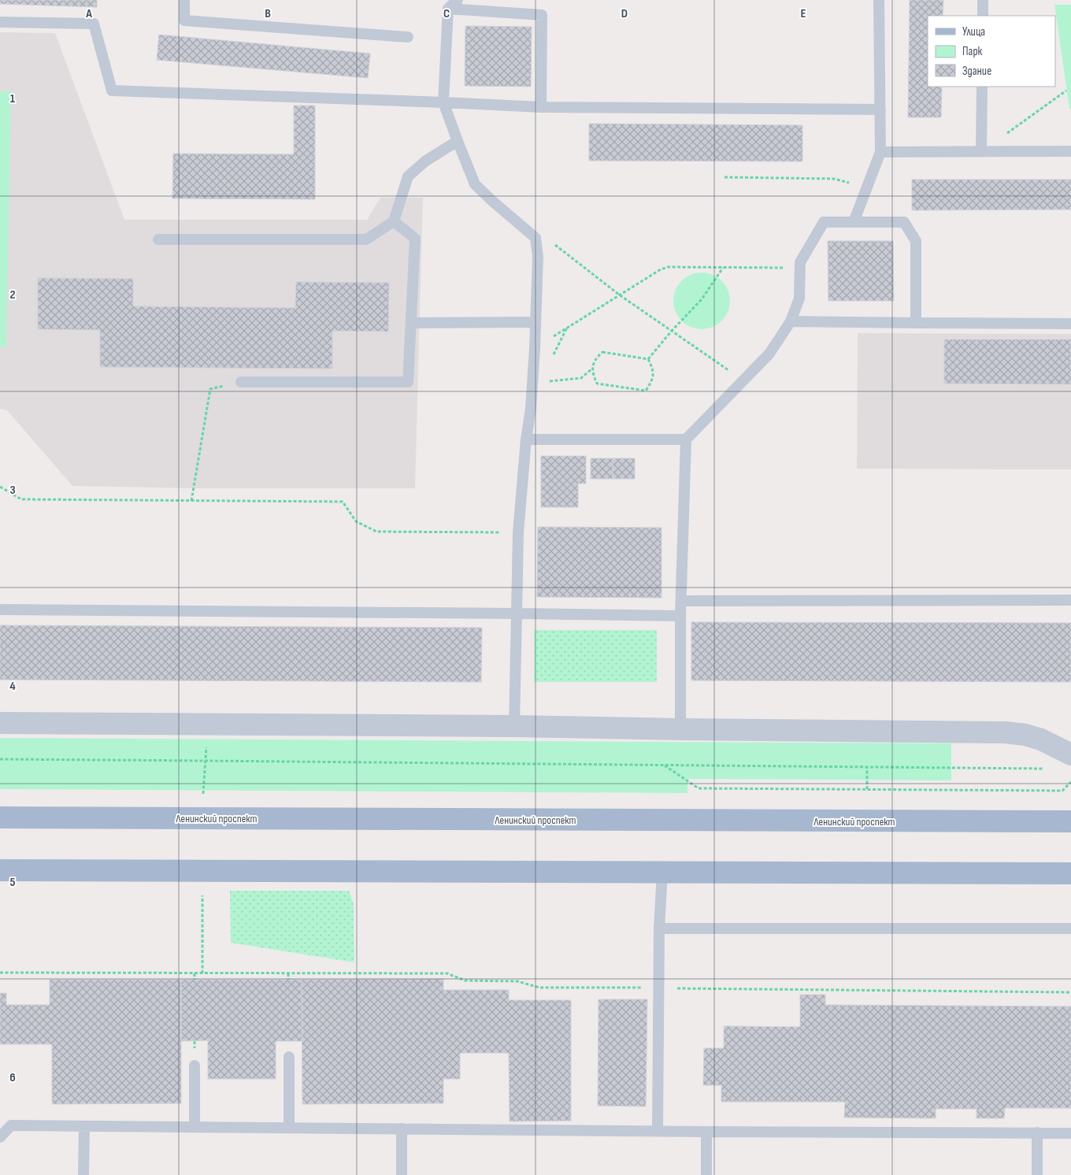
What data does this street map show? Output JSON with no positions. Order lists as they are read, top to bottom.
{
  "streets": {
    "main road": ["Ленинский проспект"]
  },
  "legend": ["Улица", "Парк", "Здание"],
  "grid": {
    "columns": [
      "A",
      "B",
      "C",
      "D",
      "E"
    ],
    "rows": [
      "1",
      "2",
      "3",
      "4",
      "5",
      "6"
    ]
  }
}
